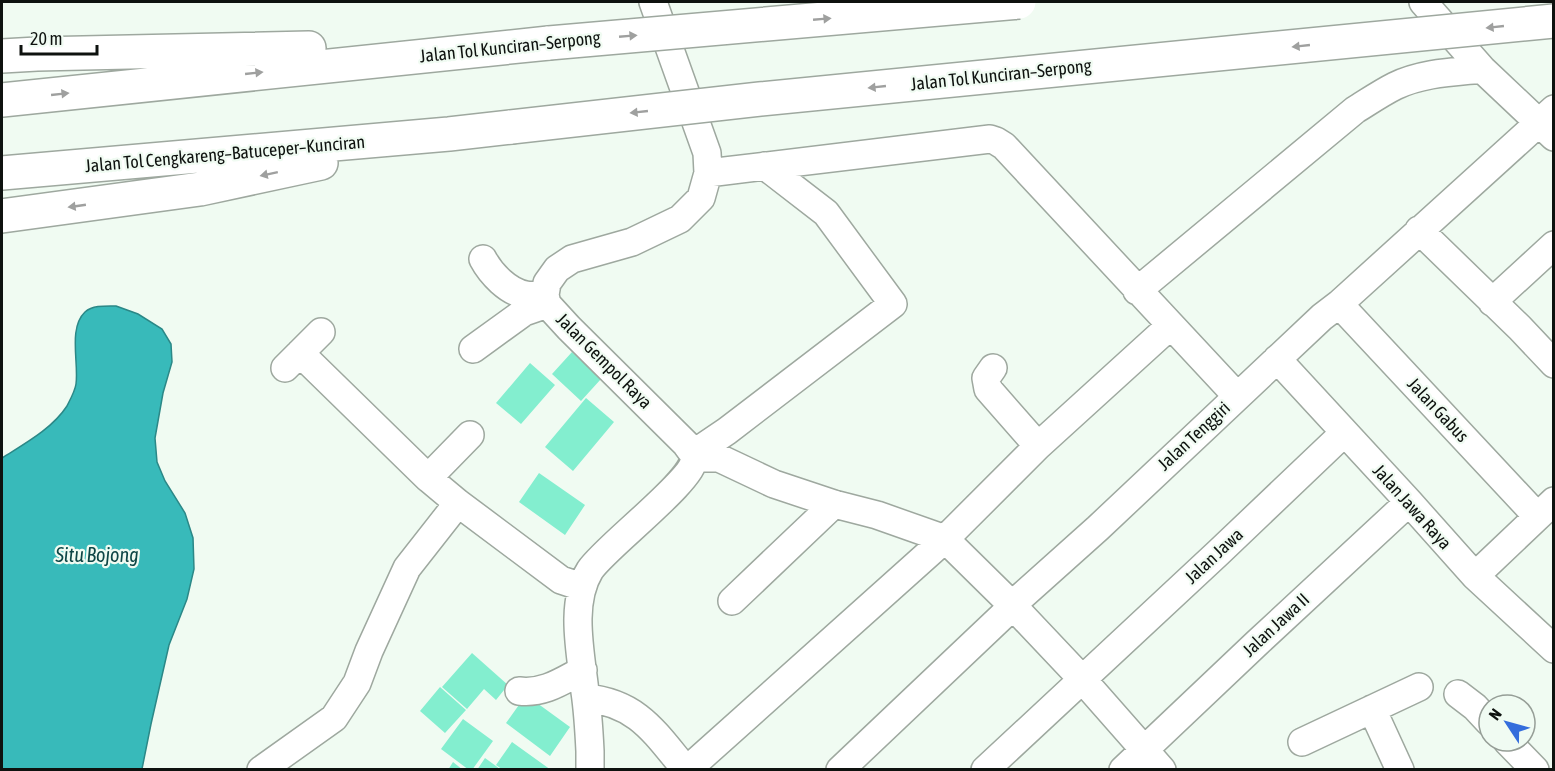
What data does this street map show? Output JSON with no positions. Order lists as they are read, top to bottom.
{
  "streets": {
    "highway": ["Jalan Tol Kunciran–Serpong", "Jalan Tol Cengkareng–Batuceper–Kunciran"],
    "street": [
      "Jalan Gempol Raya",
      "Jalan Gabus",
      "Jalan Tenggiri",
      "Jalan Jawa Raya",
      "Jalan Jawa",
      "Jalan Jawa II"
    ]
  },
  "crossings": [
    ["Jalan Tol Kunciran–Serpong", "Jalan Tol Cengkareng–Batuceper–Kunciran"],
    ["Jalan Gabus", "Jalan Tenggiri"],
    ["Jalan Tenggiri", "Jalan Jawa Raya"],
    ["Jalan Jawa Raya", "Jalan Jawa"],
    ["Jalan Jawa Raya", "Jalan Jawa II"]
  ],
  "water": ["Situ Bojong"],
  "scale_bar": "20 m",
  "north": "top left"
}
